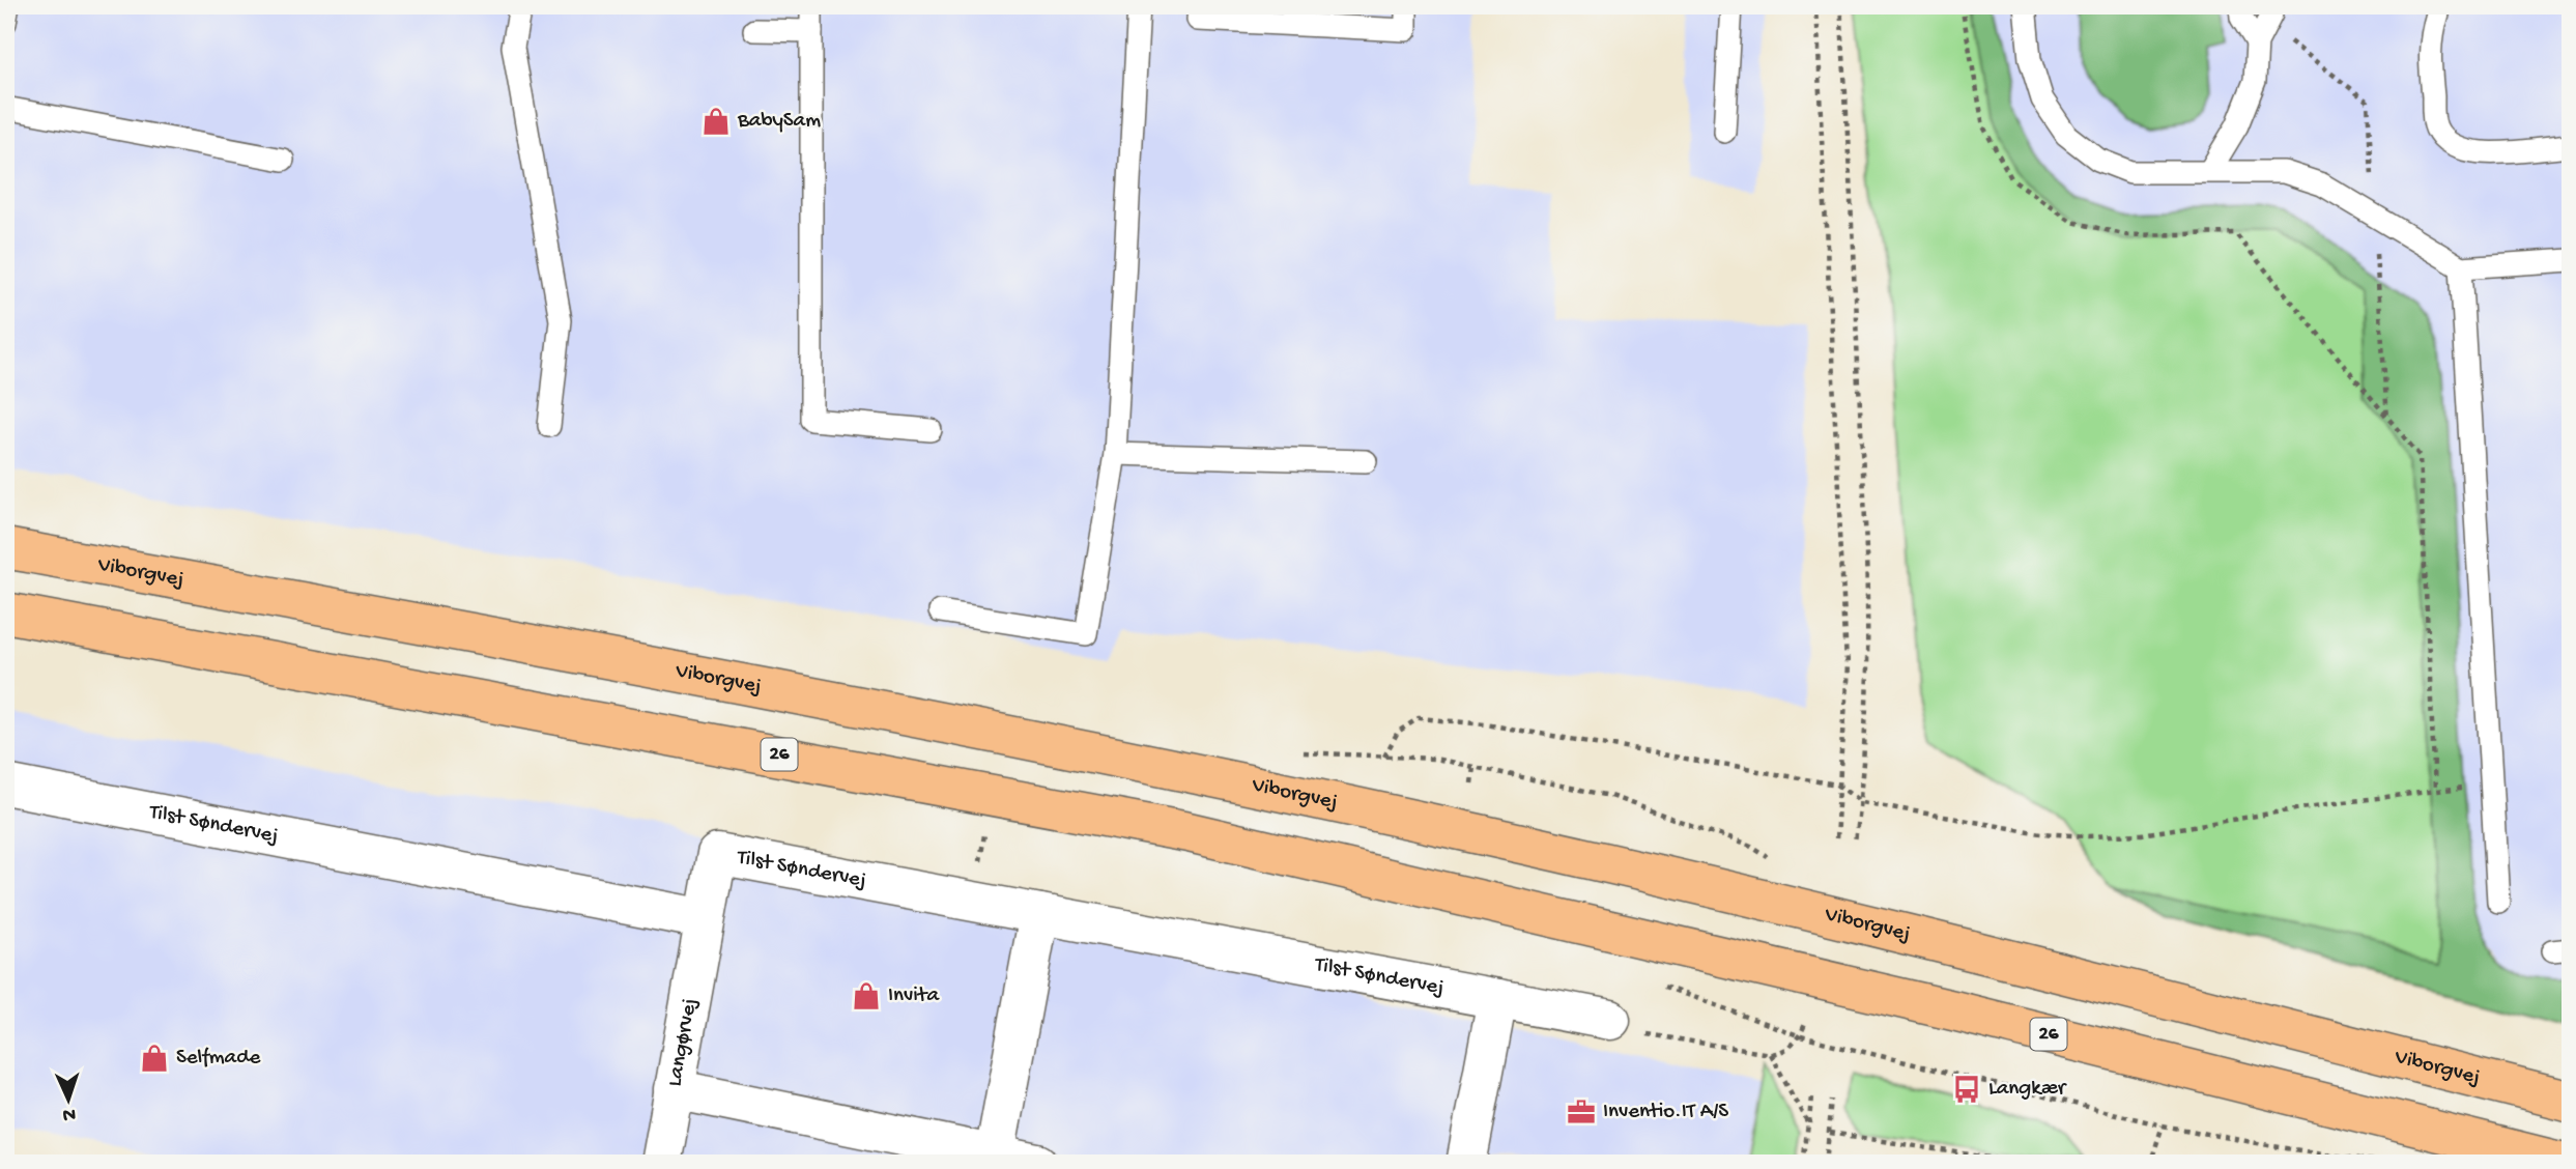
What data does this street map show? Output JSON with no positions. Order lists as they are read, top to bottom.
{
  "streets": {
    "main road": ["Viborgvej", "26"],
    "street": ["Tilst Søndervej", "Langørvej"]
  },
  "crossings": [
    ["Tilst Søndervej", "Langørvej"]
  ],
  "places": {
    "shop": ["BabySam", "Invita", "Selfmade"],
    "bus stop": ["Langkær"],
    "office": ["Inventio.IT A/S"]
  },
  "north": "bottom"
}
